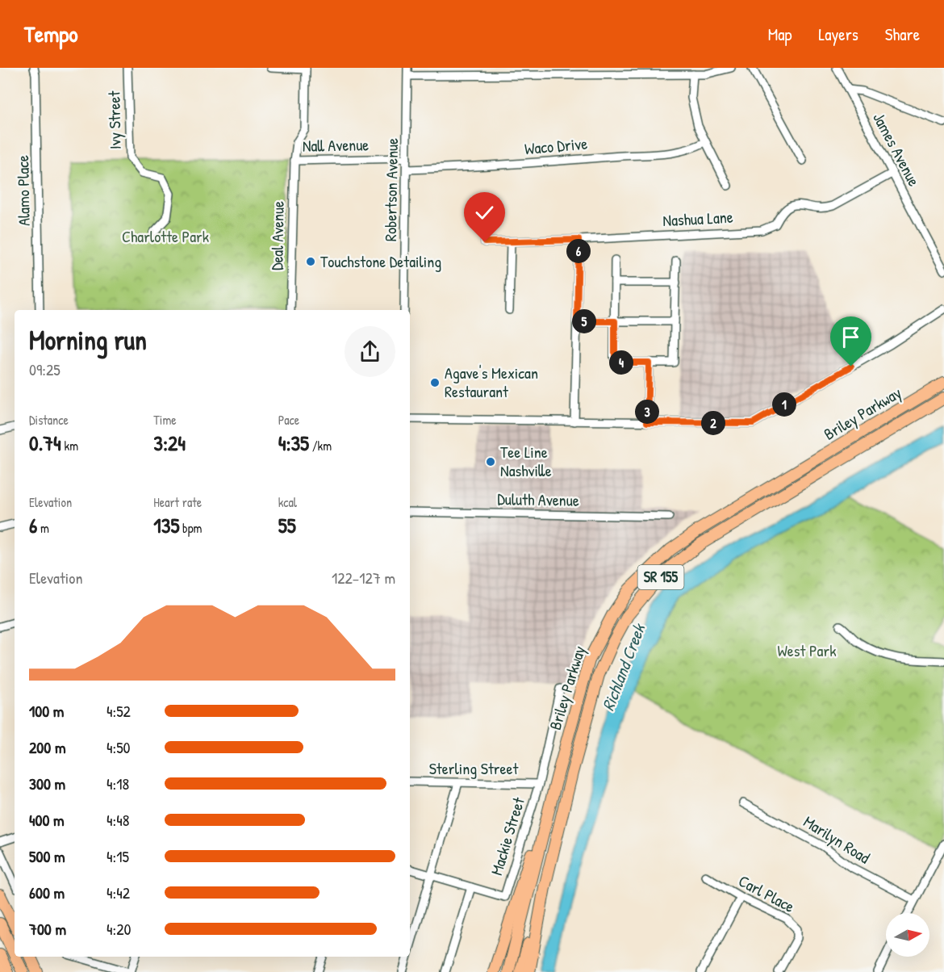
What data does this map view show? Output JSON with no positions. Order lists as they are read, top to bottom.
{
  "streets": {
    "highway": ["Briley Parkway", "SR 155"],
    "street": [
      "Ivy Street",
      "Nall Avenue",
      "Waco Drive",
      "James Avenue",
      "Robertson Avenue",
      "Alamo Place",
      "Nashua Lane",
      "Deal Avenue",
      "Duluth Avenue",
      "Sterling Street",
      "Mackie Street",
      "Marilyn Road",
      "Carl Place"
    ]
  },
  "crossings": [
    ["Nall Avenue", "Robertson Avenue"],
    ["Nall Avenue", "Deal Avenue"],
    ["Waco Drive", "Robertson Avenue"],
    ["James Avenue", "Nashua Lane"],
    ["Sterling Street", "Mackie Street"]
  ],
  "water": ["Richland Creek"],
  "parks": ["Charlotte Park", "West Park"],
  "places": ["Touchstone Detailing", "Agave's Mexican Restaurant", "Tee Line Nashville"],
  "north": "right",
  "page": {
    "header": "Tempo",
    "nav": ["Map", "Layers", "Share"],
    "pins": [
      "6",
      "5",
      "4",
      "1",
      "3",
      "2"
    ],
    "heading": ["Morning run", "09:25"],
    "stats": [
      ["Distance", "0.74 km"],
      ["Time", "3:24"],
      ["Pace", "4:35 /km"],
      ["Elevation", "6 m"],
      ["Heart rate", "135 bpm"],
      ["kcal", "55"]
    ],
    "chart": ["Elevation", "122–127 m"],
    "list": [
      {
        "name": "100 m",
        "note": "4:52"
      },
      {
        "name": "200 m",
        "note": "4:50"
      },
      {
        "name": "300 m",
        "note": "4:18"
      },
      {
        "name": "400 m",
        "note": "4:48"
      },
      {
        "name": "500 m",
        "note": "4:15"
      },
      {
        "name": "600 m",
        "note": "4:42"
      },
      {
        "name": "700 m",
        "note": "4:20"
      }
    ]
  }
}
